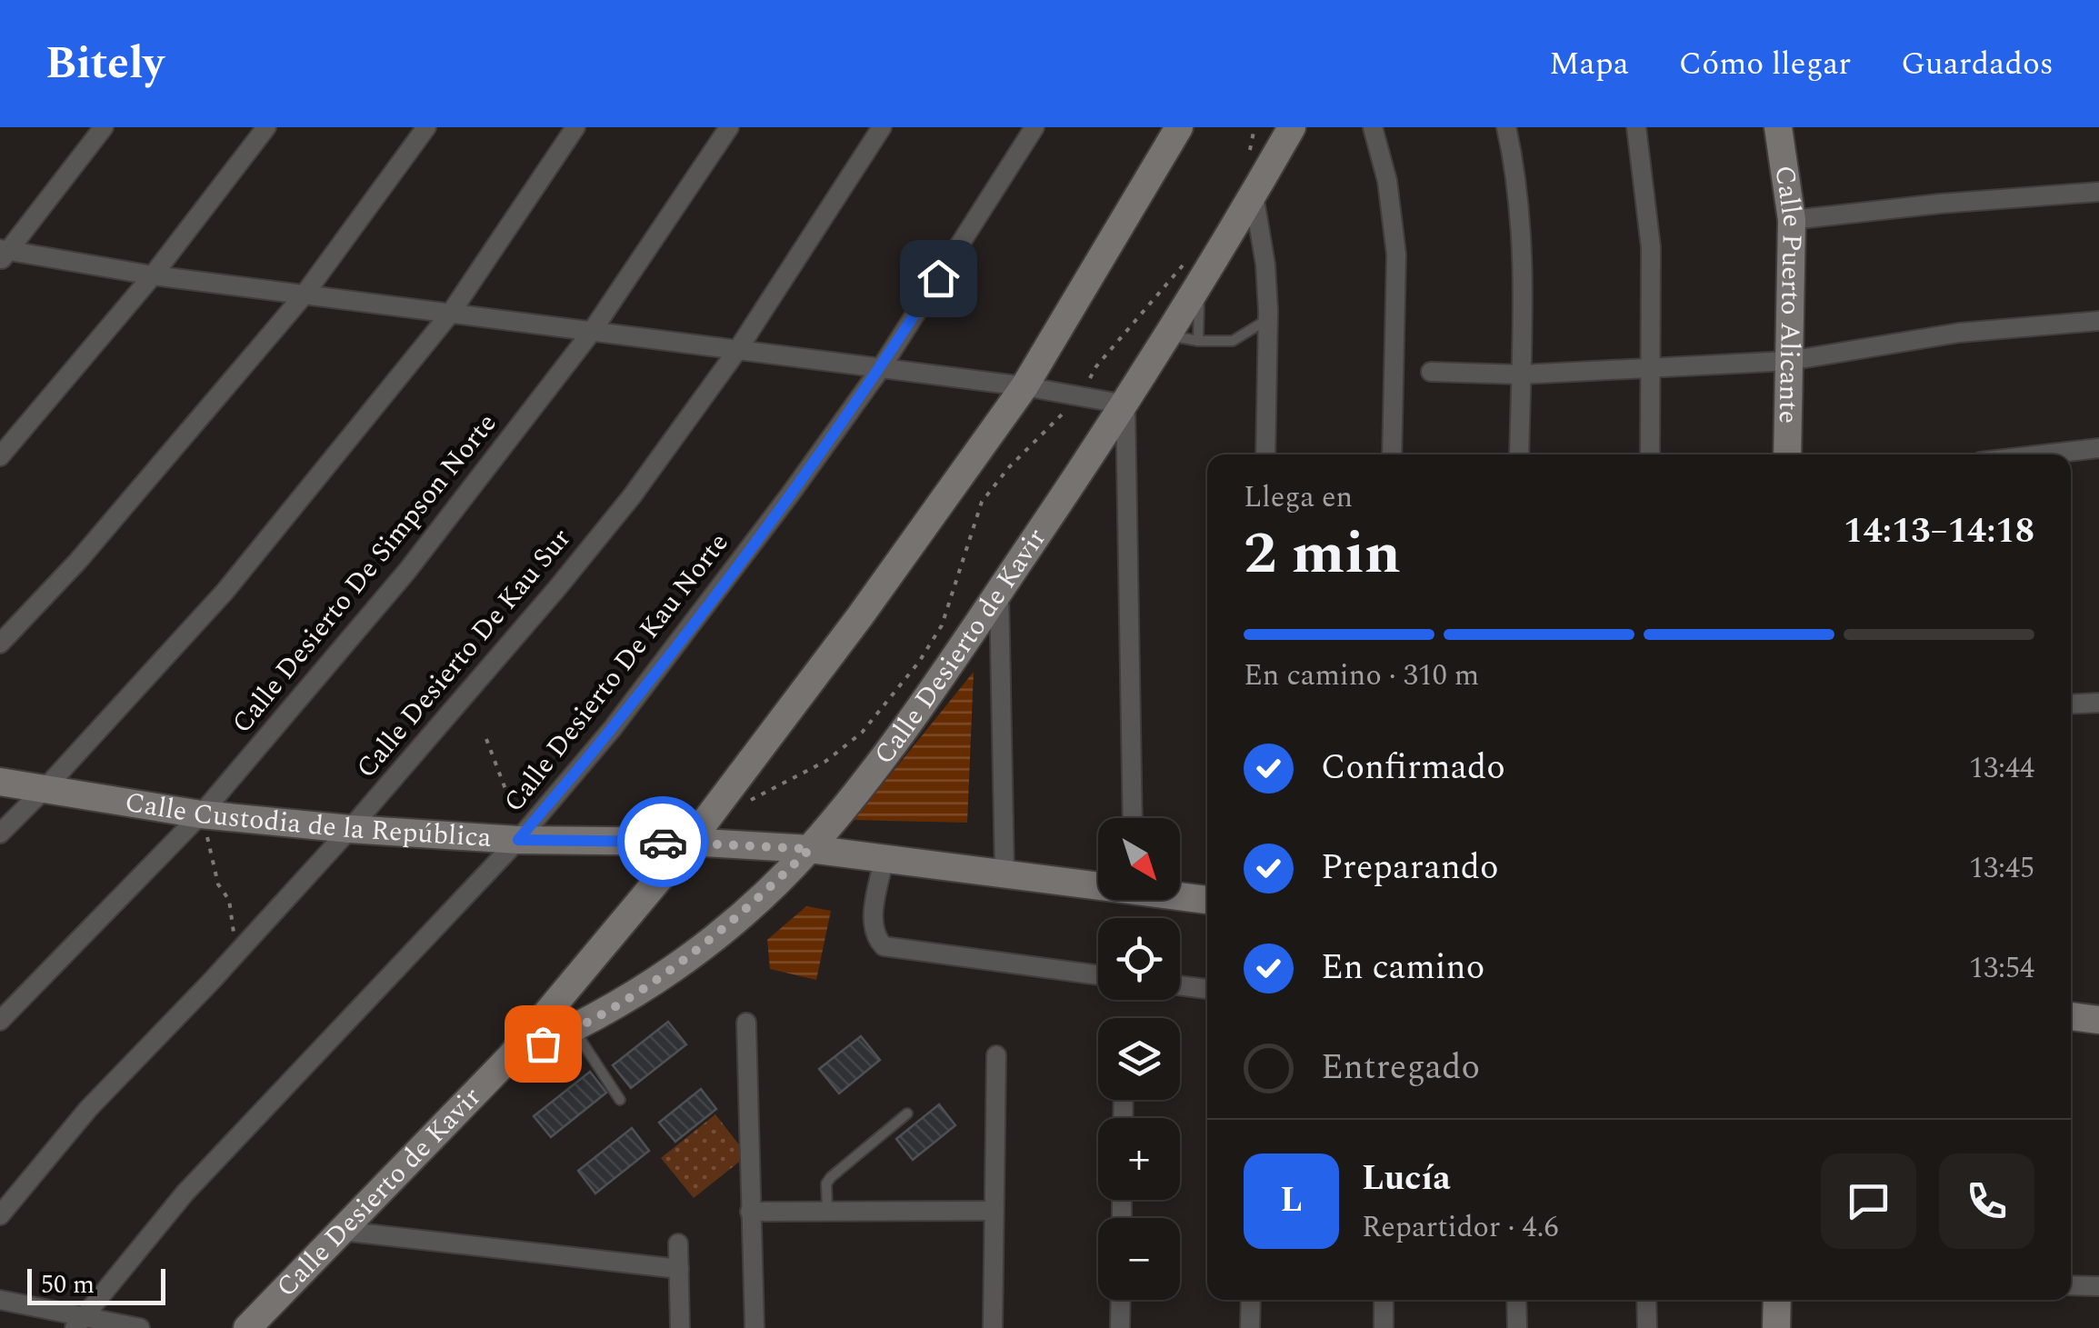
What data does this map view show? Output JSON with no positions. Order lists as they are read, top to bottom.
{
  "streets": {
    "street": [
      "Calle Puerto Alicante",
      "Calle Desierto De Simpson Norte",
      "Calle Desierto de Kavir",
      "Calle Desierto De Kau Sur",
      "Calle Desierto De Kau Norte",
      "Calle Custodia de la República"
    ]
  },
  "crossings": [
    ["Calle Desierto De Simpson Norte", "Calle Custodia de la República"],
    ["Calle Desierto de Kavir", "Calle Custodia de la República"],
    ["Calle Desierto De Kau Sur", "Calle Custodia de la República"],
    ["Calle Desierto De Kau Norte", "Calle Custodia de la República"]
  ],
  "scale_bar": "50 m",
  "north": "bottom right",
  "page": {
    "header": "Bitely",
    "nav": ["Mapa", "Cómo llegar", "Guardados"],
    "heading": ["2 min", "Llega en", "14:13–14:18"],
    "panel": ["Lucía", "Repartidor · 4.6"],
    "bar": "En camino · 310 m",
    "list": [
      ["Confirmado", "13:44"],
      ["Preparando", "13:45"],
      ["En camino", "13:54"],
      "Entregado"
    ],
    "map_buttons": ["+", "−"],
    "round": "L",
    "scale": "50 m"
  }
}
